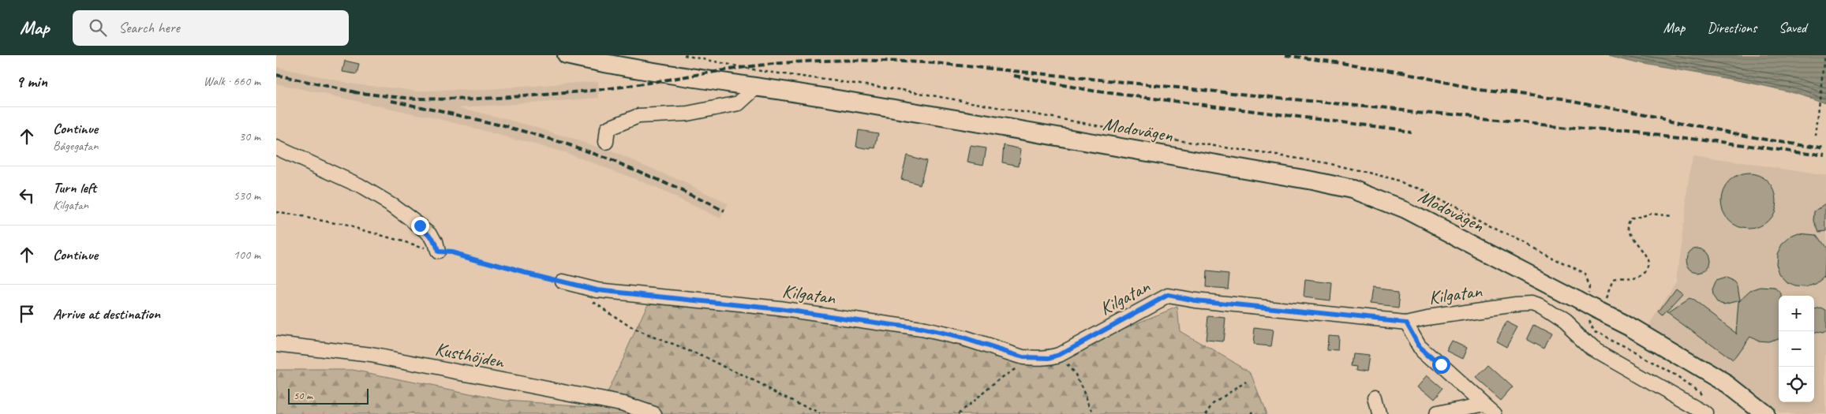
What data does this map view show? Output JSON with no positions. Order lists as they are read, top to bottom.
{
  "streets": {
    "main road": ["Modovägen"],
    "street": ["Kilgatan", "Kusthöjden"]
  },
  "scale_bar": "50 m",
  "page": {
    "header": "Map",
    "search": "Search here",
    "nav": ["Map", "Directions", "Saved"],
    "heading": ["9 min", "Walk · 660 m"],
    "list": [
      ["Continue", "Bågegatan", "30 m"],
      ["Turn left", "Kilgatan", "530 m"],
      ["Continue", "100 m"],
      "Arrive at destination"
    ],
    "map_buttons": ["+", "−"],
    "scale": "50 m"
  }
}
